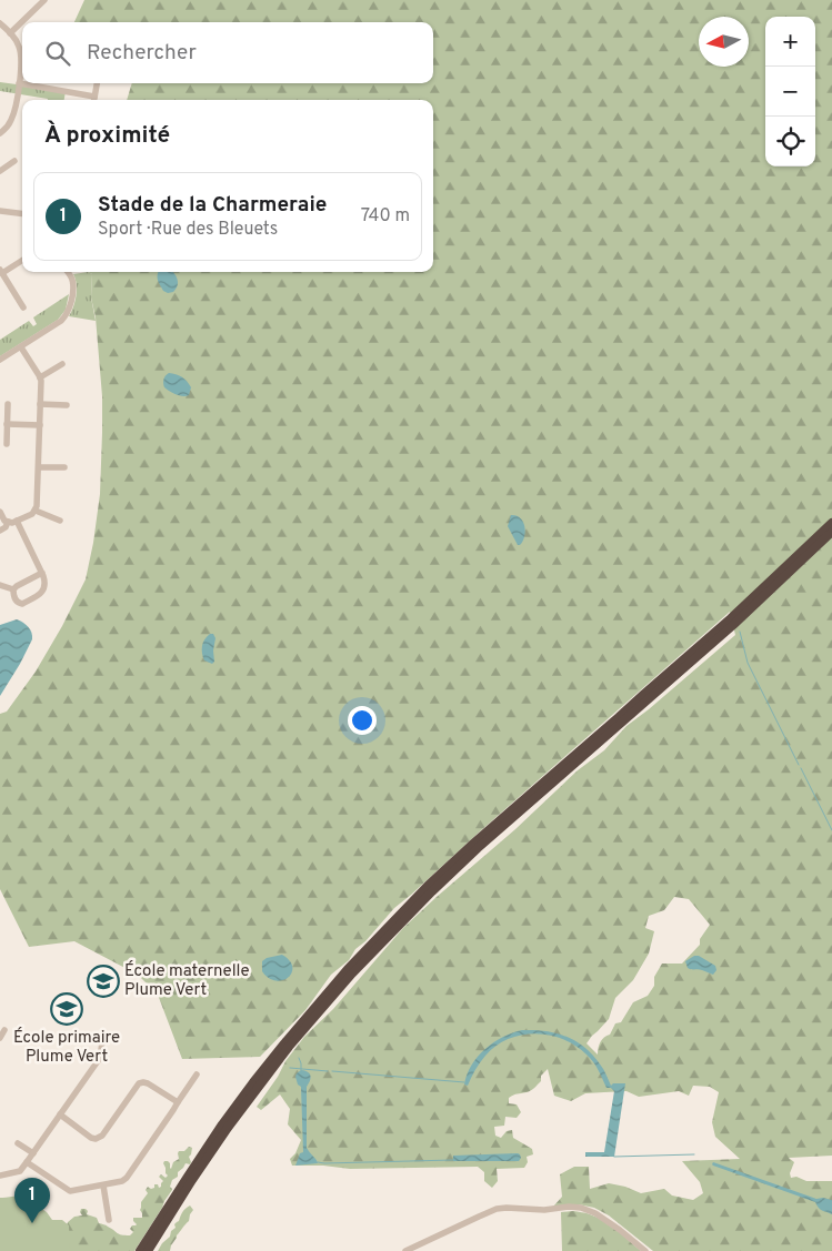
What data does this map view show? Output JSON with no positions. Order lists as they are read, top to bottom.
{
  "places": {
    "school or university": ["École maternelle Plume Vert", "École primaire Plume Vert"]
  },
  "north": "left",
  "page": {
    "map_buttons": ["+", "−"],
    "search": "Rechercher",
    "heading": "À proximité",
    "list": [
      {
        "mark": "1",
        "name": "Stade de la Charmeraie",
        "note": "Sport · Rue des Bleuets",
        "value": "740 m"
      }
    ],
    "pins": "1"
  }
}
